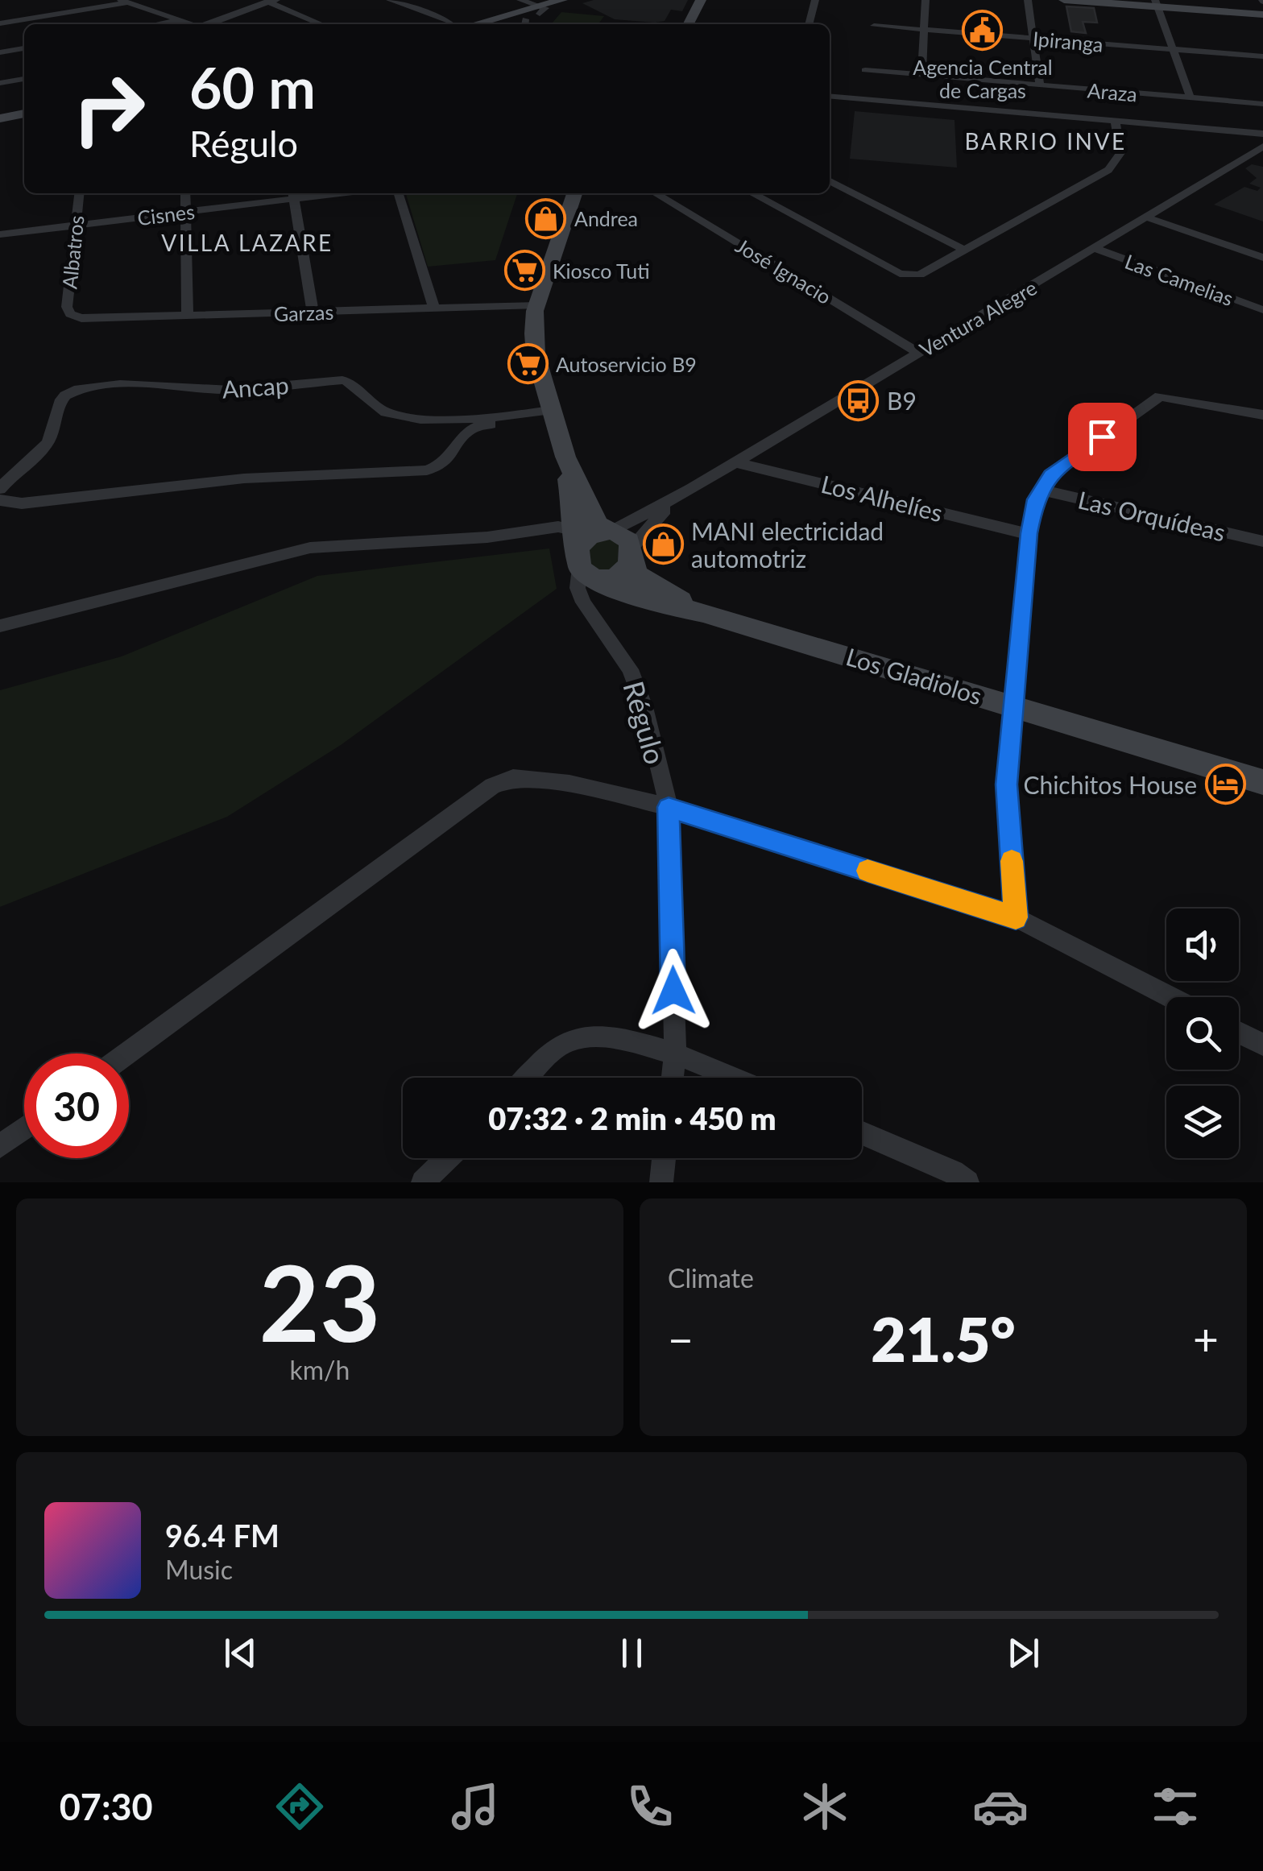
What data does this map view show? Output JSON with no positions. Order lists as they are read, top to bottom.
{
  "streets": {
    "street": [
      "Ipiranga",
      "Araza",
      "Cisnes",
      "Albatros",
      "José Ignacio",
      "Las Camelias",
      "Garzas",
      "Ventura Alegre",
      "Ancap",
      "Los Alhelíes",
      "Las Orquídeas",
      "Los Gladiolos",
      "Régulo"
    ]
  },
  "crossings": [
    ["Cisnes", "Albatros"],
    ["Albatros", "Garzas"],
    ["José Ignacio", "Ventura Alegre"],
    ["Las Camelias", "Ventura Alegre"],
    ["Ventura Alegre", "Los Alhelíes"],
    ["Ventura Alegre", "Los Gladiolos"],
    ["Ventura Alegre", "Régulo"],
    ["Los Gladiolos", "Régulo"]
  ],
  "districts": ["BARRIO INVE", "VILLA LAZARE"],
  "places": {
    "public building": ["Agencia Central de Cargas"],
    "shop": ["Andrea", "MANI electricidad automotriz"],
    "supermarket": ["Kiosco Tuti", "Autoservicio B9"],
    "bus stop": ["B9"],
    "hotel": ["Chichitos House"]
  },
  "page": {
    "turn": ["60 m", "Régulo"],
    "limit": "30",
    "trip": "07:32 · 2 min · 450 m",
    "tile": [
      ["23", "km/h"],
      "Climate"
    ],
    "heat": ["−", "21.5°", "+"],
    "song": ["96.4 FM", "Music"],
    "tabs": "07:30"
  }
}
